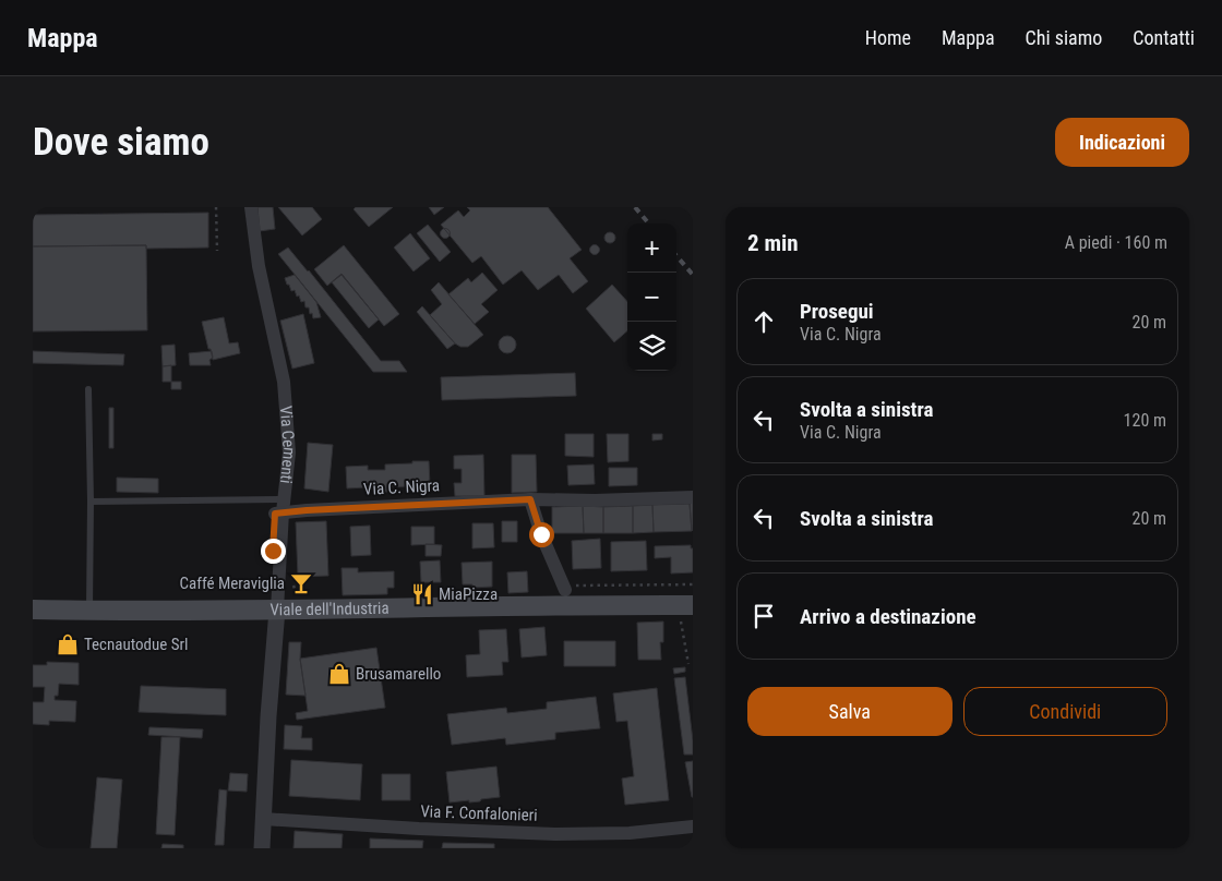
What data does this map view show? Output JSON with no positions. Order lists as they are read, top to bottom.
{
  "streets": {
    "main road": ["Viale dell'Industria"],
    "street": ["Via Cementi", "Via C. Nigra", "Via F. Confalonieri"]
  },
  "crossings": [
    ["Via Cementi", "Via C. Nigra"],
    ["Via Cementi", "Viale dell'Industria"],
    ["Via Cementi", "Via F. Confalonieri"]
  ],
  "places": {
    "bar": ["Caffé Meraviglia"],
    "restaurant": ["MiaPizza"],
    "shop": ["Tecnautodue Srl", "Brusamarello"]
  },
  "page": {
    "header": "Mappa",
    "nav": [
      "Home",
      "Mappa",
      "Chi siamo",
      "Contatti"
    ],
    "buttons": [
      "Indicazioni",
      ["Salva", "Condividi"]
    ],
    "title": "Dove siamo",
    "heading": ["2 min", "A piedi · 160 m"],
    "map_buttons": ["+", "−"],
    "list": [
      ["Prosegui", "Via C. Nigra", "20 m"],
      ["Svolta a sinistra", "Via C. Nigra", "120 m"],
      ["Svolta a sinistra", "20 m"],
      "Arrivo a destinazione"
    ]
  }
}
